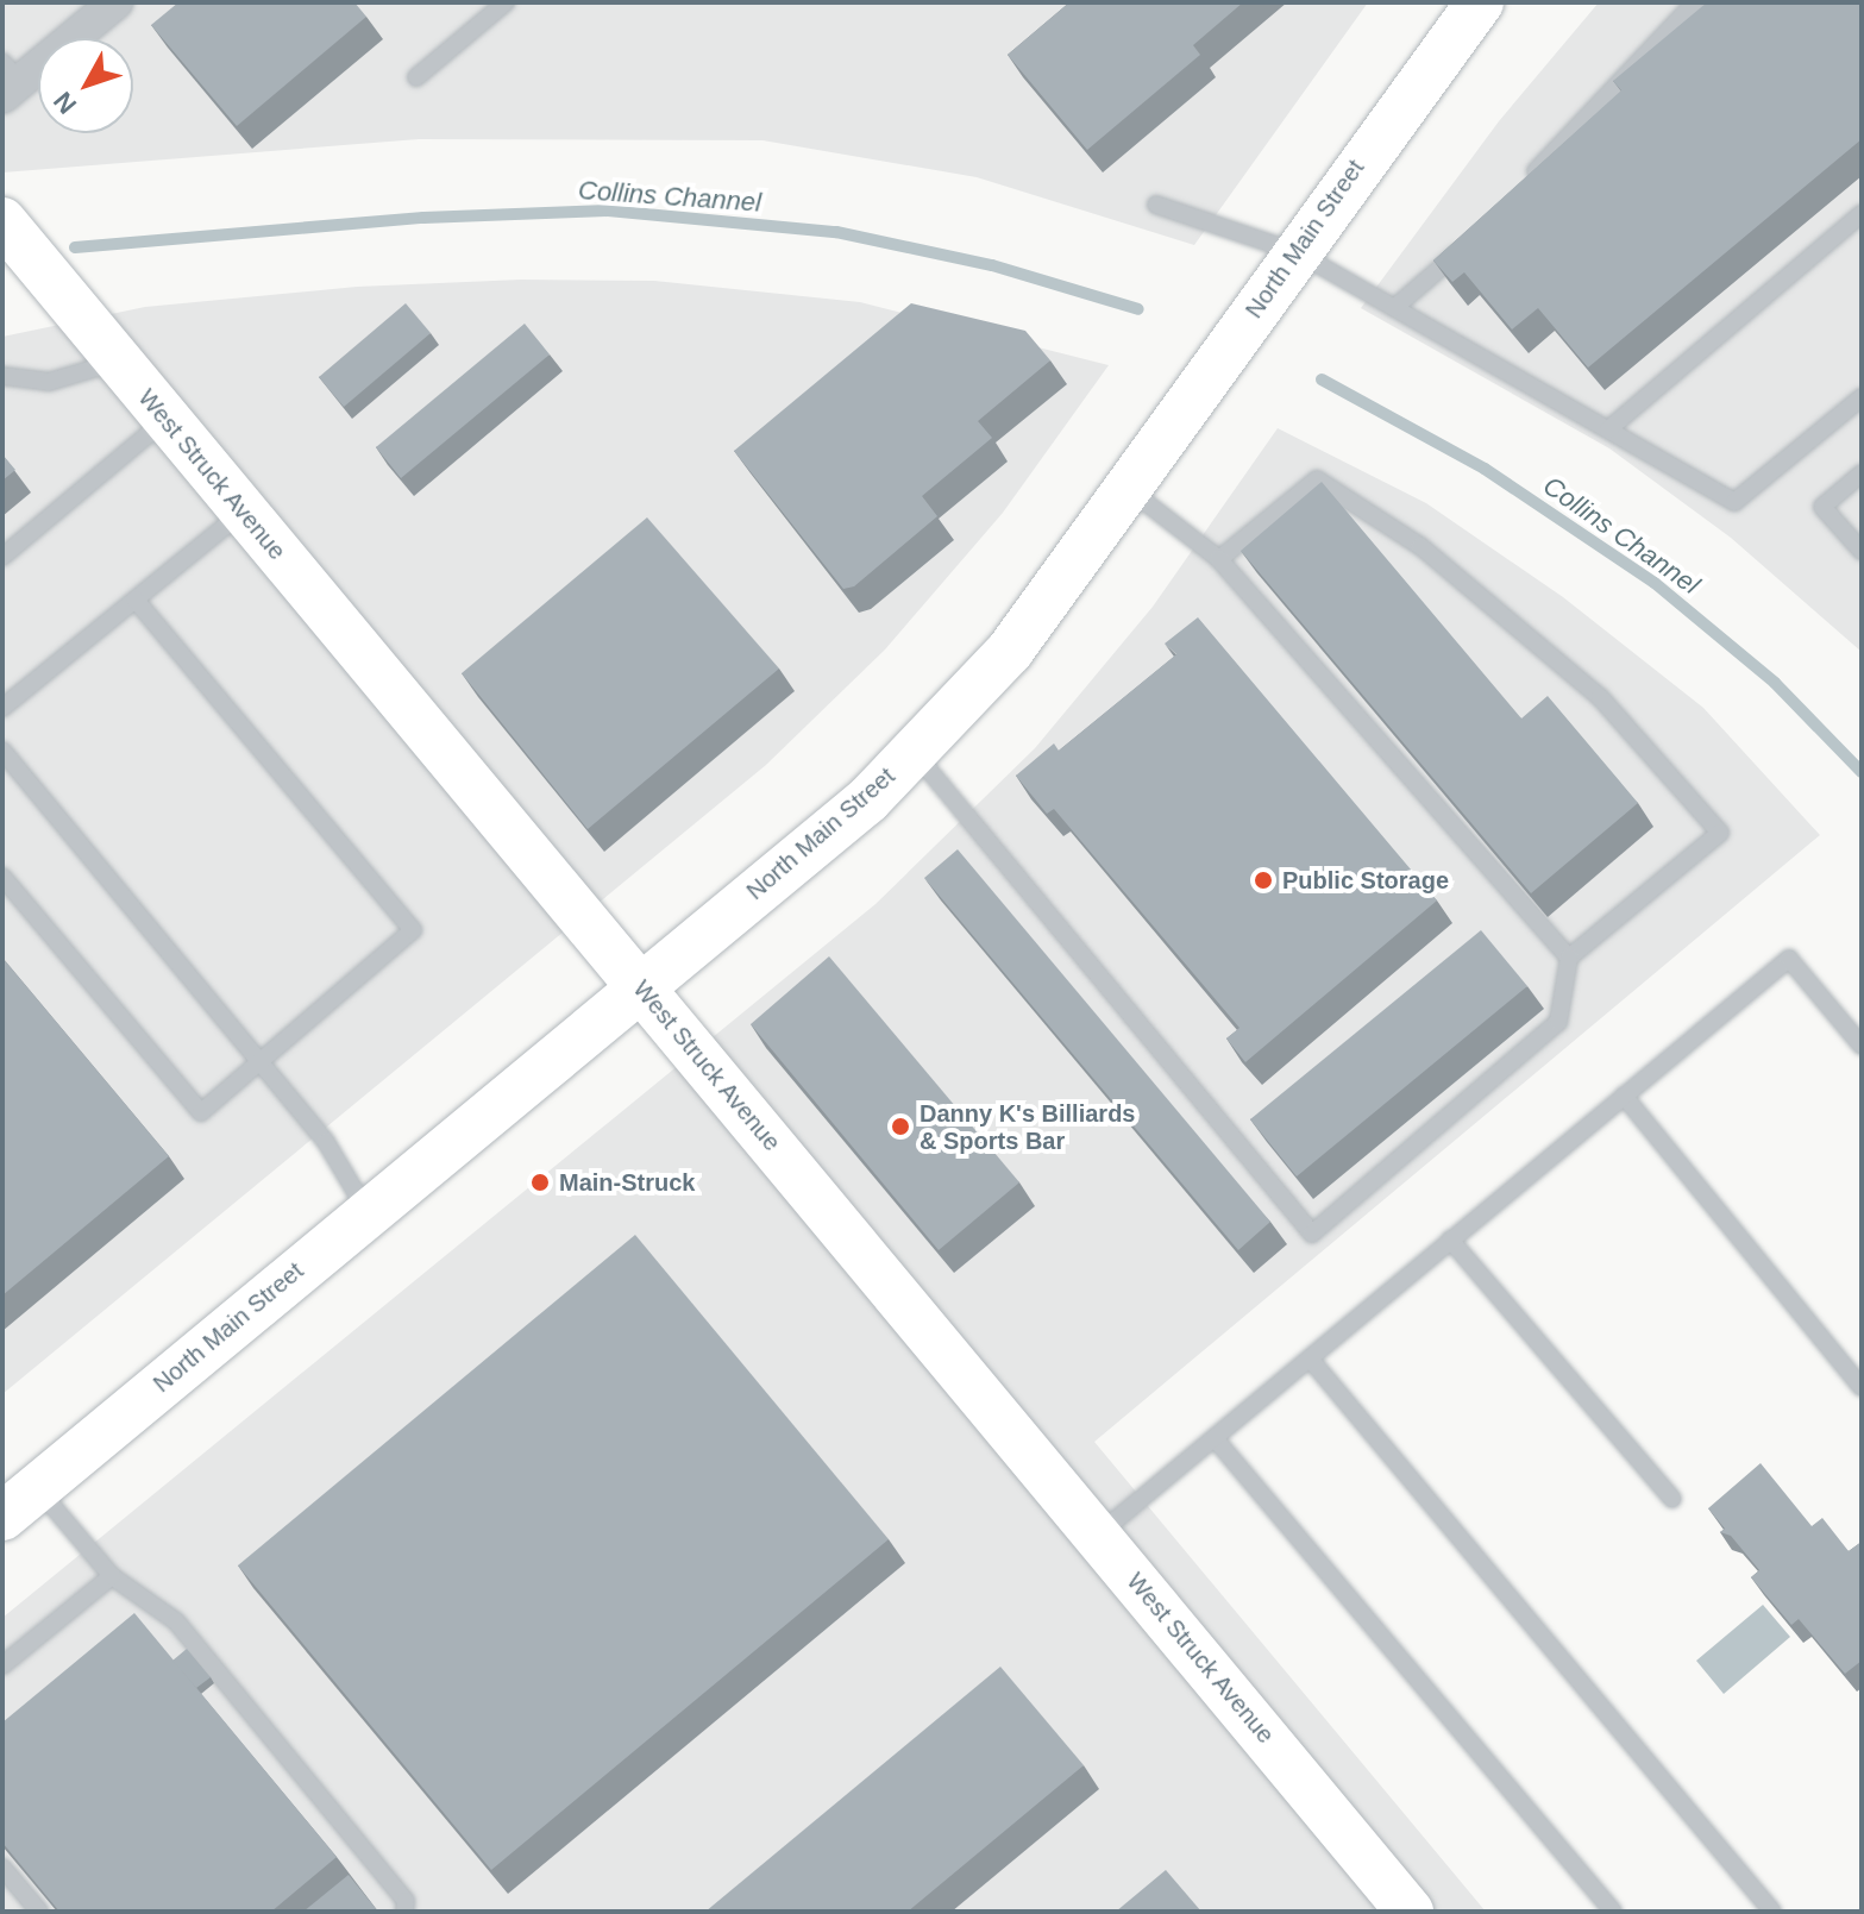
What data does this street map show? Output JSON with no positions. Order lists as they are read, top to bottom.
{
  "streets": {
    "street": ["North Main Street", "West Struck Avenue"]
  },
  "crossings": [
    ["North Main Street", "West Struck Avenue"]
  ],
  "water": ["Collins Channel"],
  "places": ["Public Storage", "Danny K's Billiards & Sports Bar", "Main-Struck"],
  "north": "bottom left"
}
